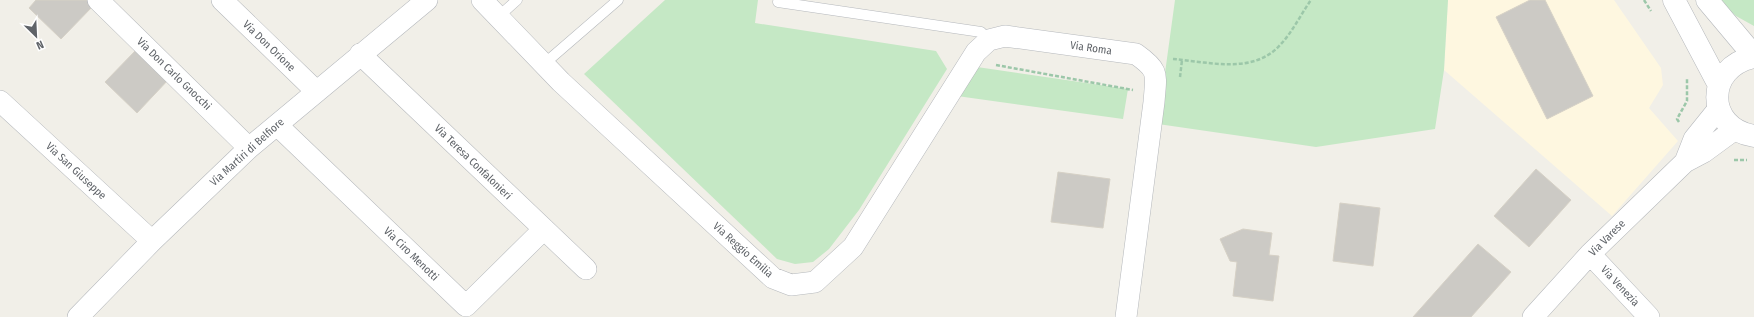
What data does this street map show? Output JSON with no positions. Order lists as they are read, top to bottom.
{
  "streets": {
    "street": [
      "Via Don Orione",
      "Via Roma",
      "Via Don Carlo Gnocchi",
      "Via Martiri di Belfiore",
      "Via Teresa Confalonieri",
      "Via San Giuseppe",
      "Via Varese",
      "Via Reggio Emilia",
      "Via Ciro Menotti",
      "Via Venezia"
    ]
  },
  "crossings": [
    ["Via Don Orione", "Via Martiri di Belfiore"],
    ["Via Roma", "Via Reggio Emilia"],
    ["Via Don Carlo Gnocchi", "Via Martiri di Belfiore"],
    ["Via Martiri di Belfiore", "Via Teresa Confalonieri"],
    ["Via Martiri di Belfiore", "Via San Giuseppe"],
    ["Via Martiri di Belfiore", "Via Ciro Menotti"],
    ["Via Teresa Confalonieri", "Via Ciro Menotti"],
    ["Via Varese", "Via Venezia"]
  ],
  "north": "bottom right"
}
